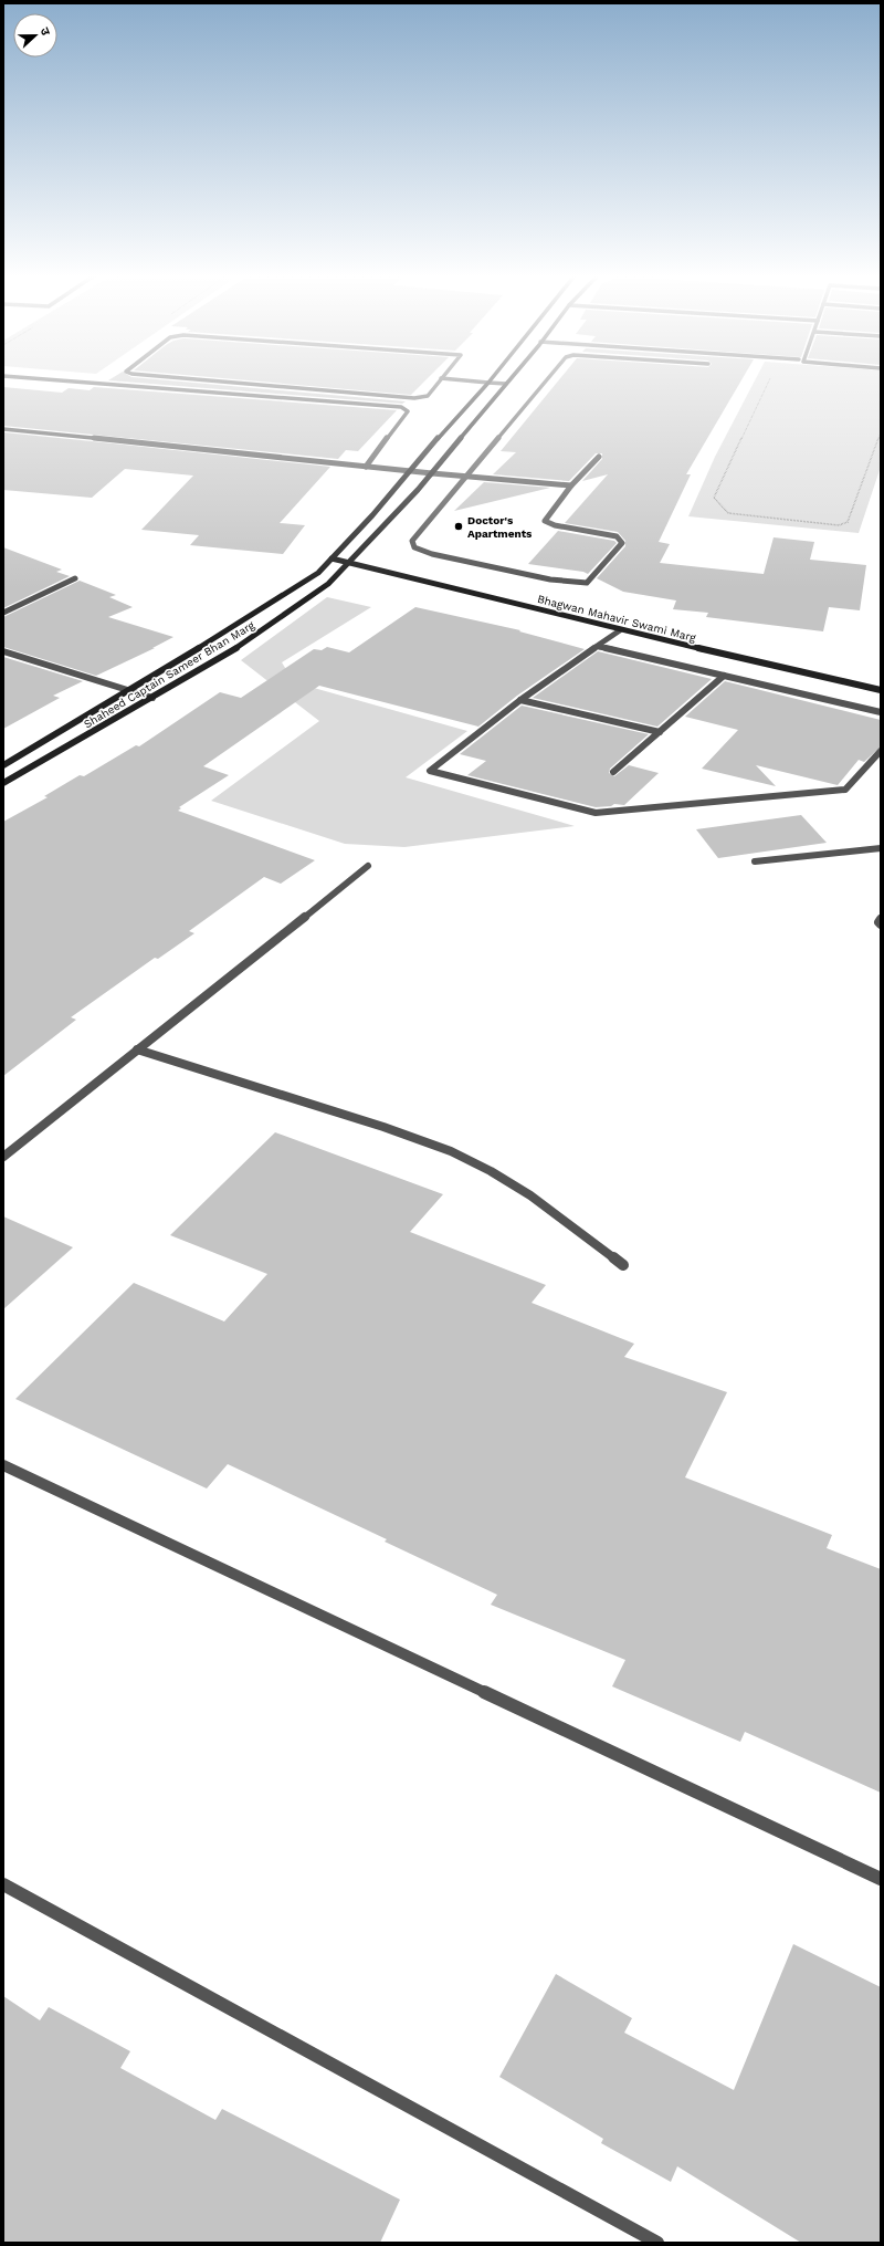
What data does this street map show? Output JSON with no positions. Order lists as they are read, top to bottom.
{
  "streets": {
    "street": ["Bhagwan Mahavir Swami Marg", "Shaheed Captain Sameer Bhan Marg"]
  },
  "crossings": [
    ["Bhagwan Mahavir Swami Marg", "Shaheed Captain Sameer Bhan Marg"]
  ],
  "places": ["Doctor's Apartments"],
  "north": "right"
}
